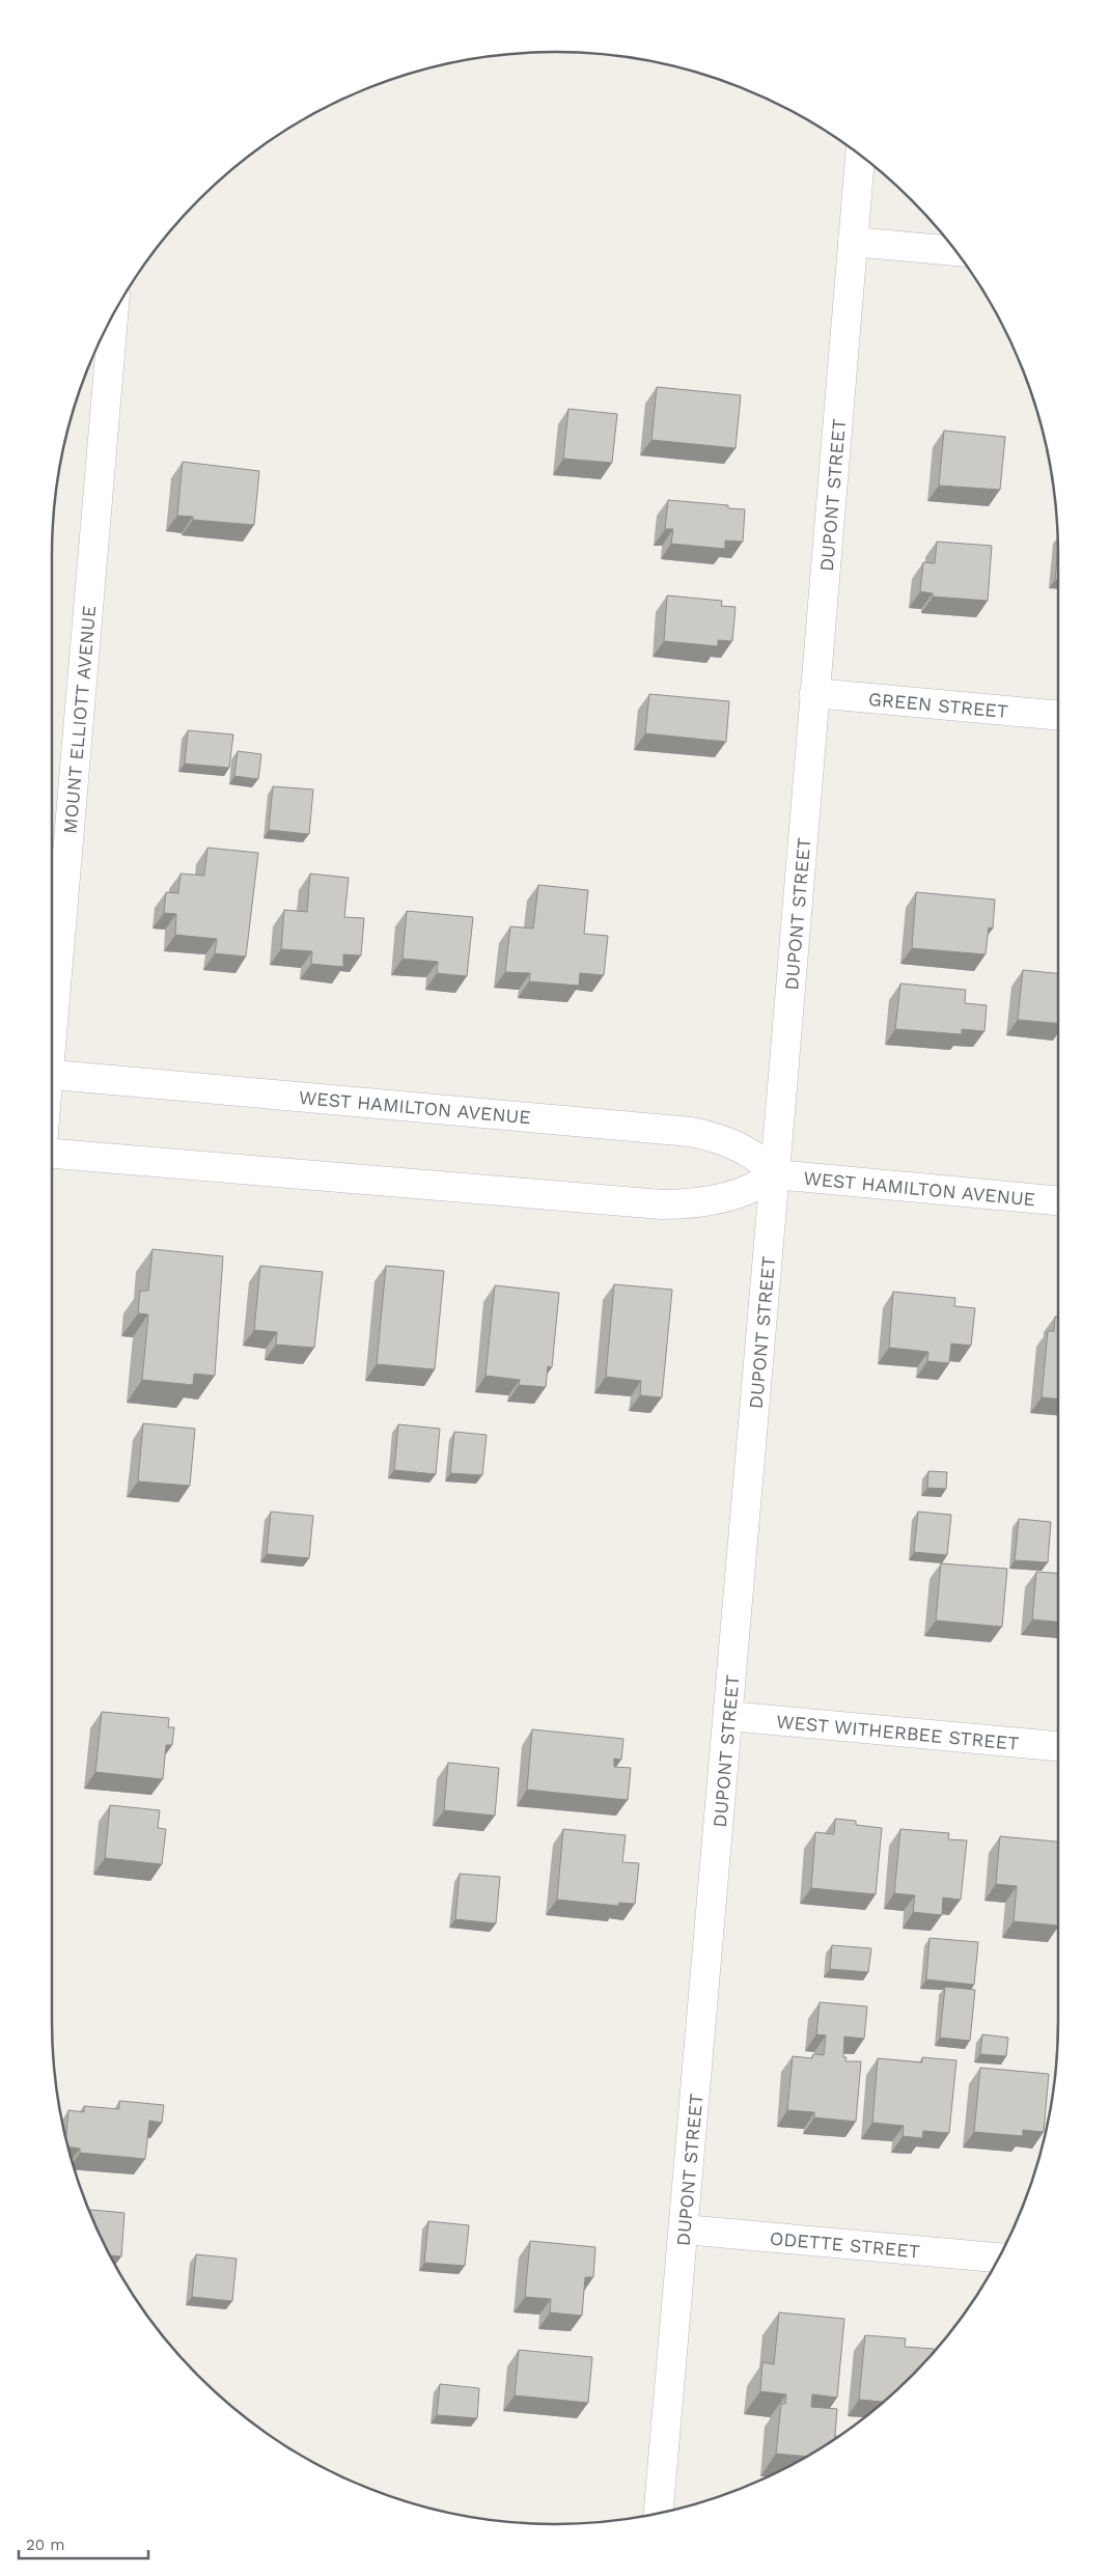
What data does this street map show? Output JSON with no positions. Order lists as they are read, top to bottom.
{
  "streets": {
    "street": [
      "DUPONT STREET",
      "GREEN STREET",
      "MOUNT ELLIOTT AVENUE",
      "WEST HAMILTON AVENUE",
      "WEST WITHERBEE STREET",
      "ODETTE STREET"
    ]
  },
  "crossings": [
    ["DUPONT STREET", "GREEN STREET"],
    ["DUPONT STREET", "WEST HAMILTON AVENUE"],
    ["DUPONT STREET", "WEST WITHERBEE STREET"],
    ["DUPONT STREET", "ODETTE STREET"]
  ],
  "scale_bar": "20 m"
}
